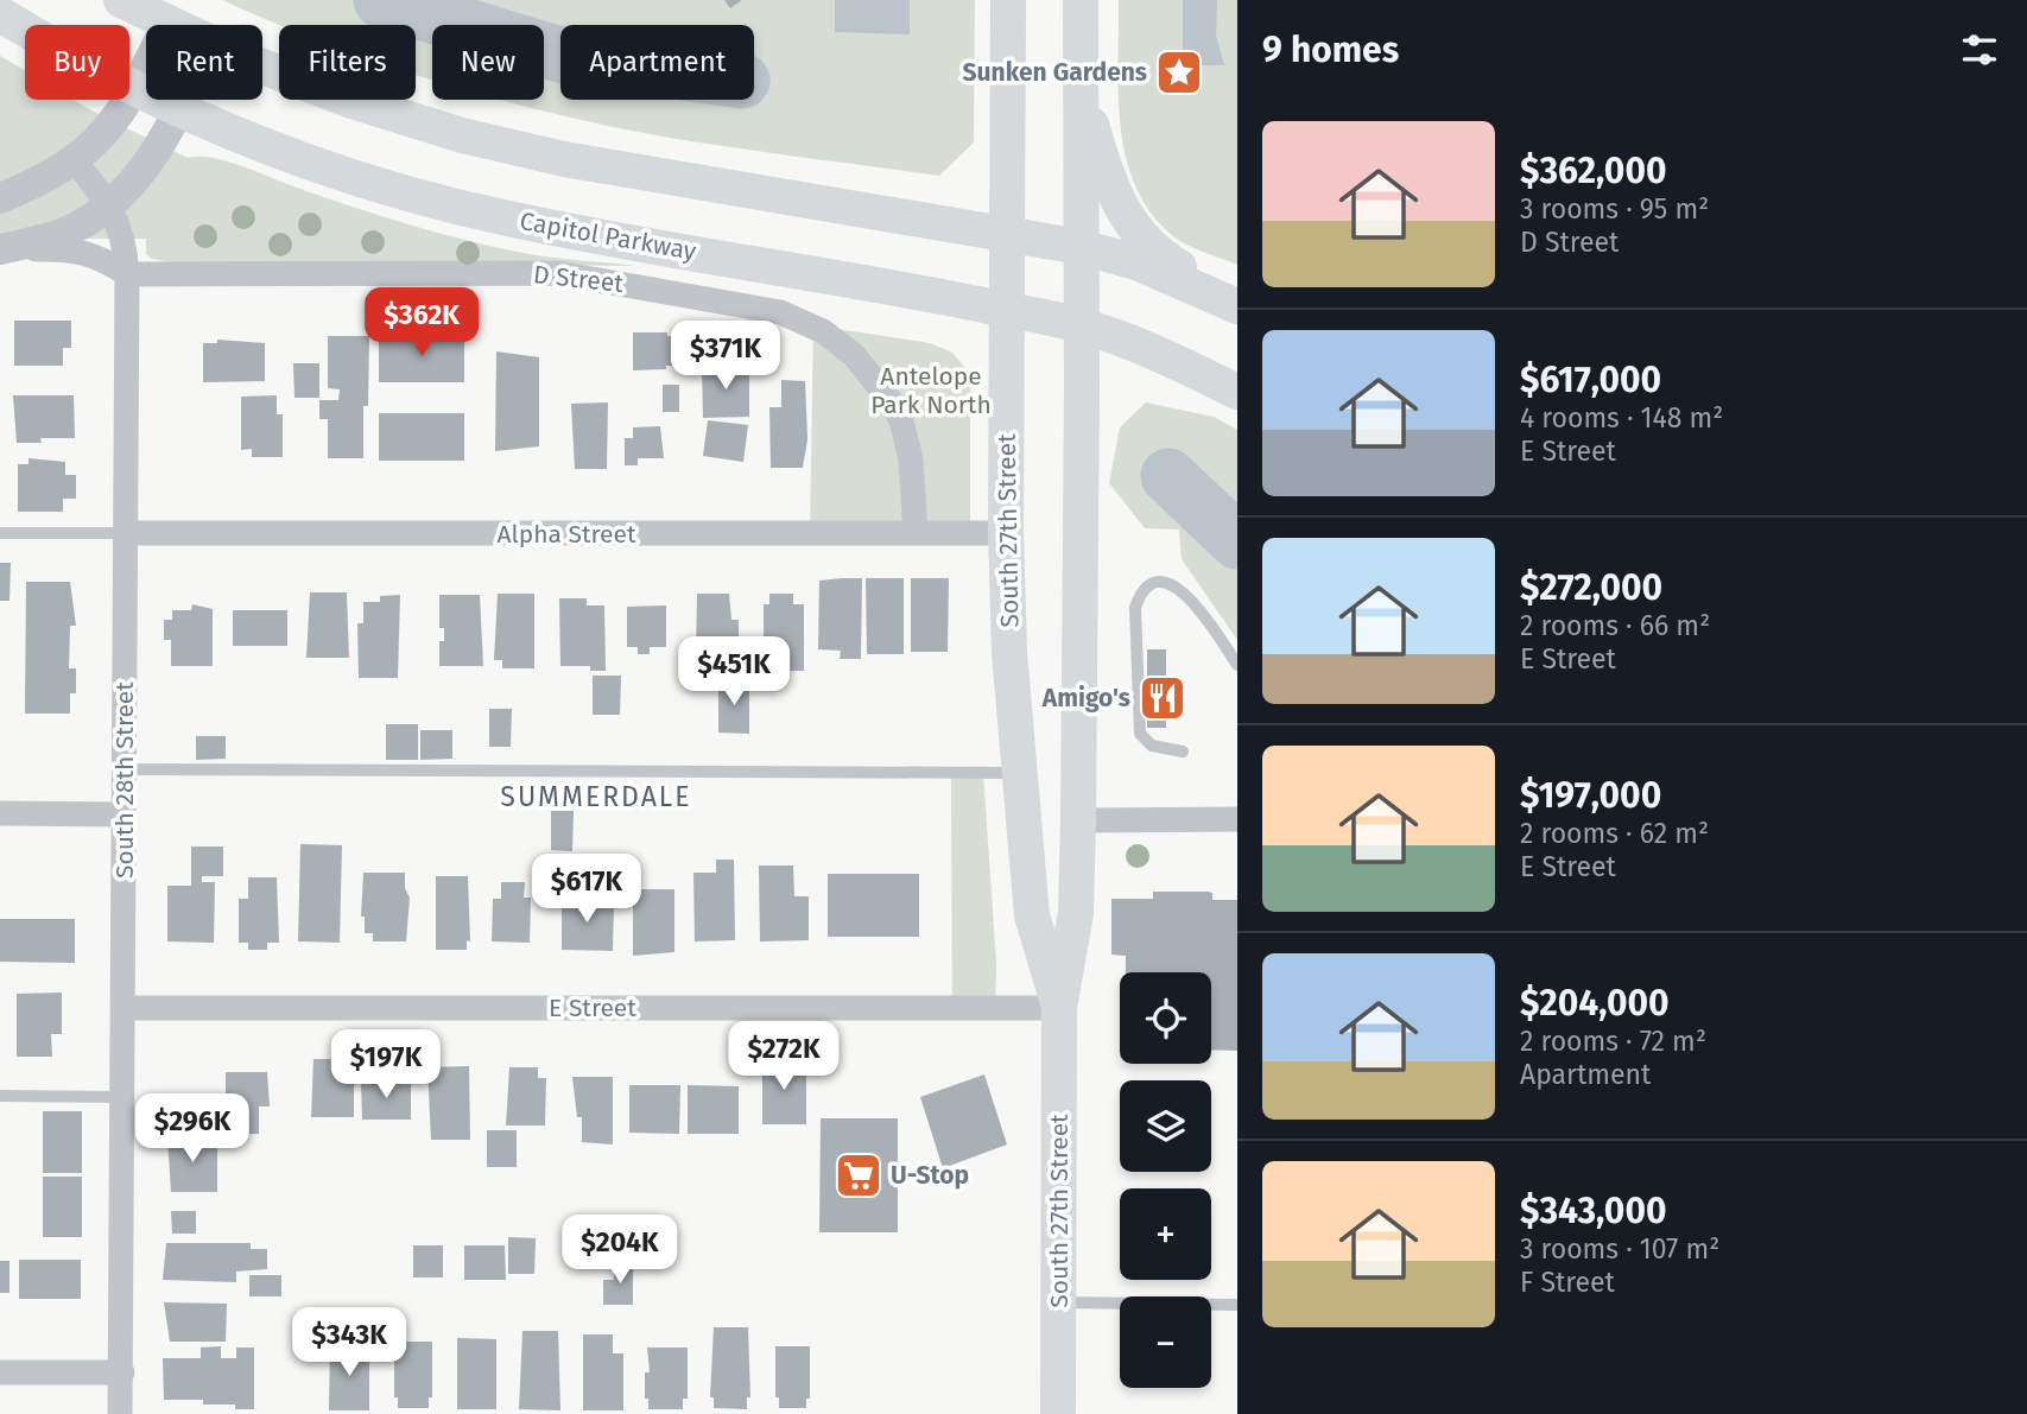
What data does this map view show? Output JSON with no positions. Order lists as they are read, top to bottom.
{
  "streets": {
    "main road": ["Capitol Parkway", "South 27th Street"],
    "street": [
      "D Street",
      "Alpha Street",
      "South 28th Street",
      "E Street"
    ]
  },
  "crossings": [
    ["Capitol Parkway", "South 27th Street"],
    ["D Street", "Alpha Street"],
    ["D Street", "South 28th Street"],
    ["South 27th Street", "Alpha Street"],
    ["South 27th Street", "E Street"],
    ["Alpha Street", "South 28th Street"],
    ["South 28th Street", "E Street"]
  ],
  "districts": ["SUMMERDALE"],
  "parks": ["Antelope Park North"],
  "places": {
    "place": ["Sunken Gardens"],
    "restaurant": ["Amigo's"],
    "supermarket": ["U-Stop"]
  },
  "page": {
    "heading": "9 homes",
    "chip": [
      "Buy",
      "Rent",
      "Filters",
      "New",
      "Apartment"
    ],
    "list": [
      {
        "name": "$362,000",
        "note": "3 rooms · 95 m² · D Street"
      },
      {
        "name": "$617,000",
        "note": "4 rooms · 148 m² · E Street"
      },
      {
        "name": "$272,000",
        "note": "2 rooms · 66 m² · E Street"
      },
      {
        "name": "$197,000",
        "note": "2 rooms · 62 m² · E Street"
      },
      {
        "name": "$204,000",
        "note": "2 rooms · 72 m² · Apartment"
      },
      {
        "name": "$343,000",
        "note": "3 rooms · 107 m² · F Street"
      }
    ],
    "price": [
      "$362K",
      "$371K",
      "$451K",
      "$617K",
      "$272K",
      "$197K",
      "$296K",
      "$204K",
      "$343K"
    ],
    "map_buttons": ["+", "−"]
  }
}
